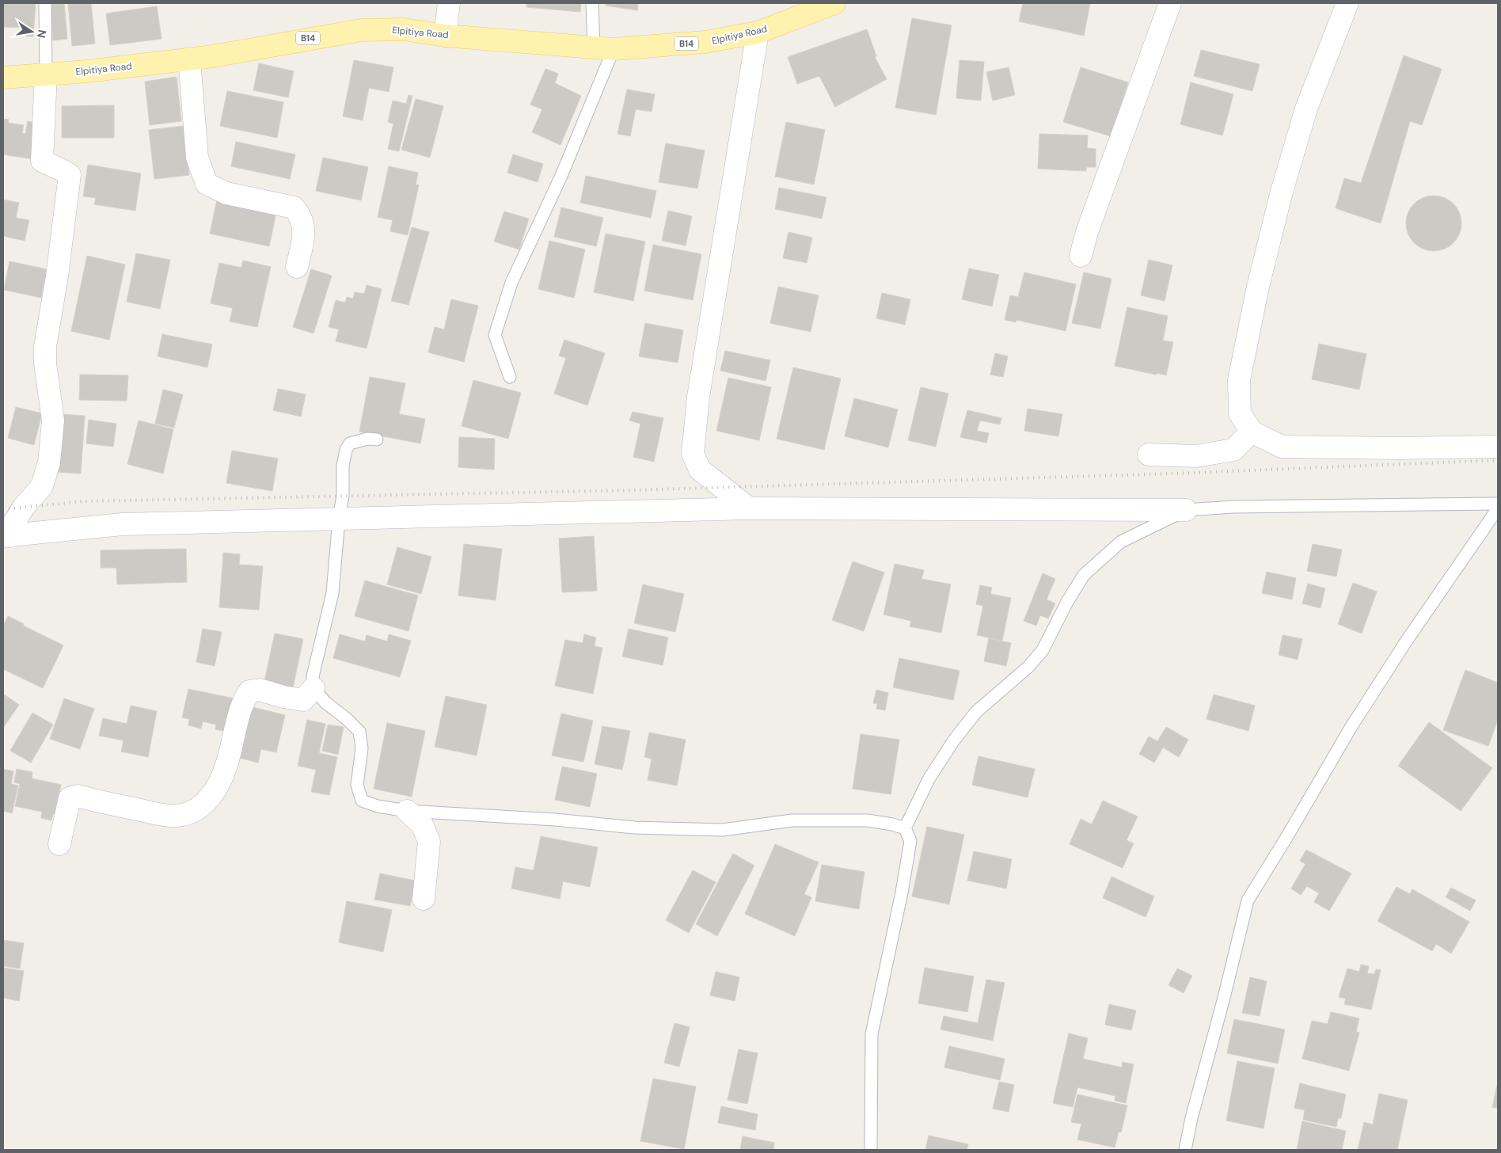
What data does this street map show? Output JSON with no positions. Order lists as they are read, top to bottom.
{
  "streets": {
    "main road": ["Elpitiya Road", "B14"]
  },
  "north": "right"
}
